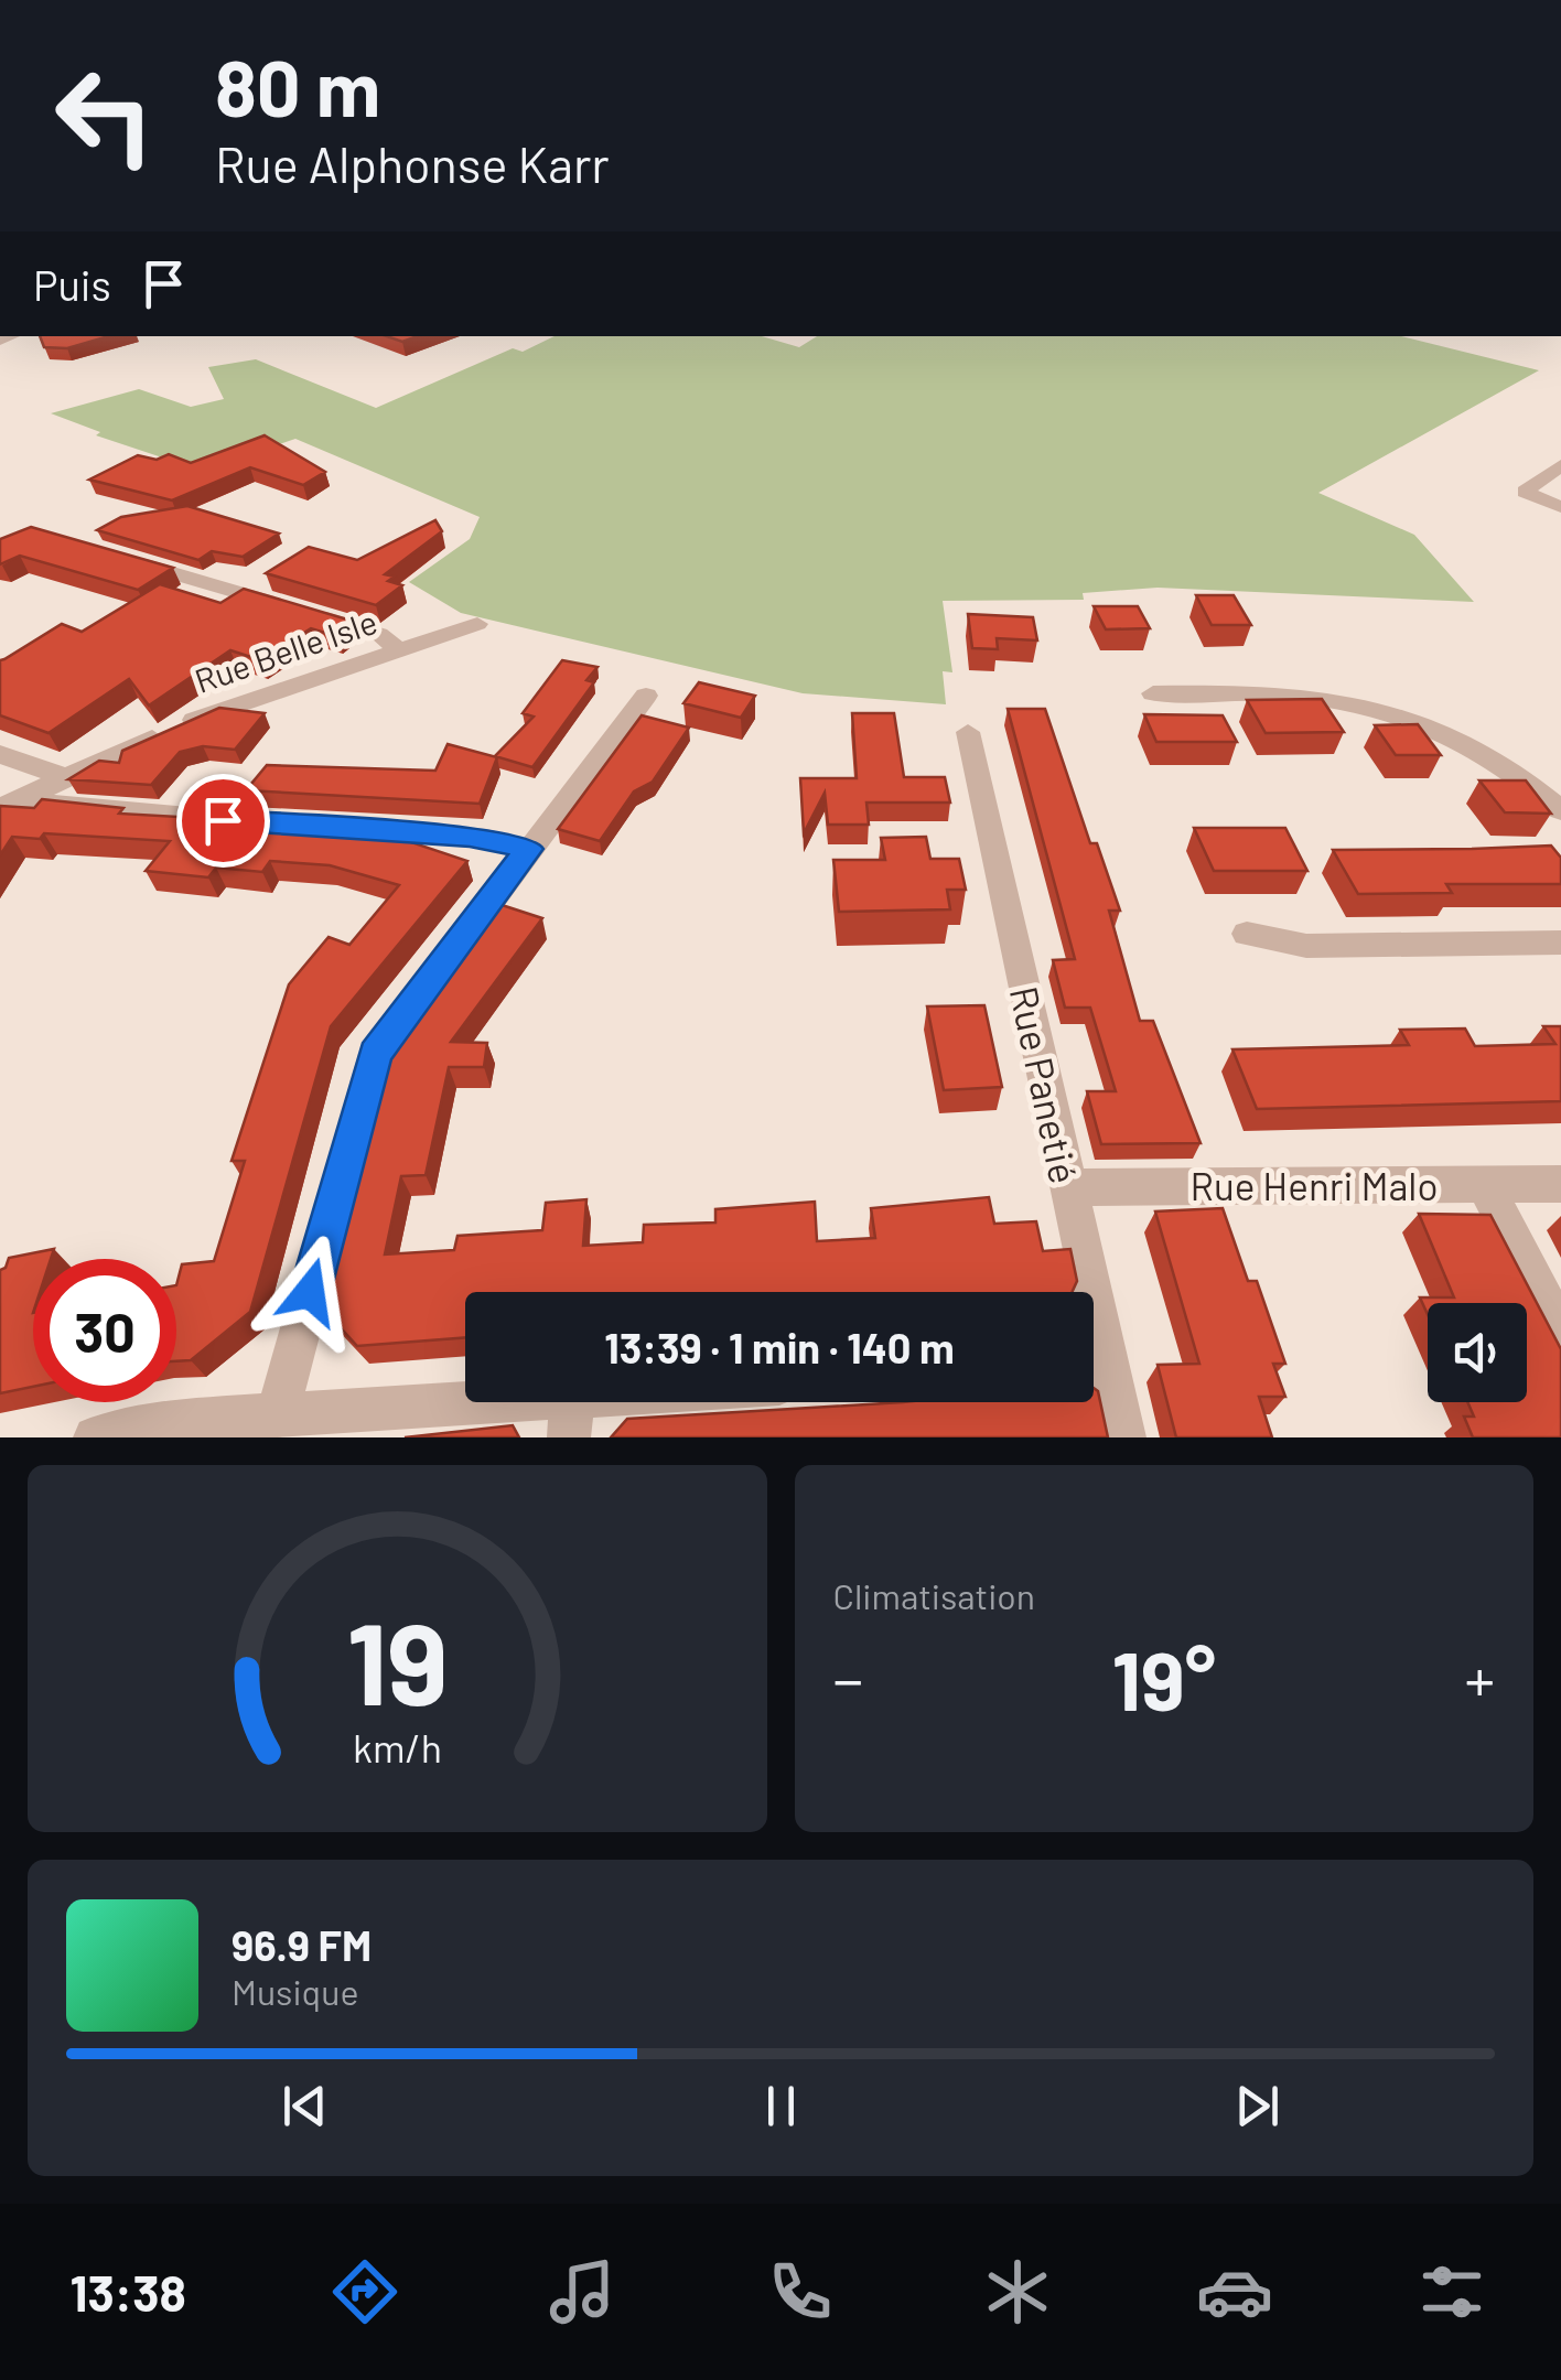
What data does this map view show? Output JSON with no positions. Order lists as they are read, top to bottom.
{
  "streets": {
    "street": ["Rue Belle Isle", "Rue Panetié", "Rue Henri Malo"]
  },
  "crossings": [
    ["Rue Panetié", "Rue Henri Malo"]
  ],
  "page": {
    "turn": ["80 m", "Rue Alphonse Karr"],
    "then": "Puis",
    "limit": "30",
    "trip": "13:39 · 1 min · 140 m",
    "tile": "Climatisation",
    "heat": ["−", "19°", "+"],
    "song": ["96.9 FM", "Musique"],
    "tabs": "13:38",
    "gauge": ["19", "km/h"]
  }
}
